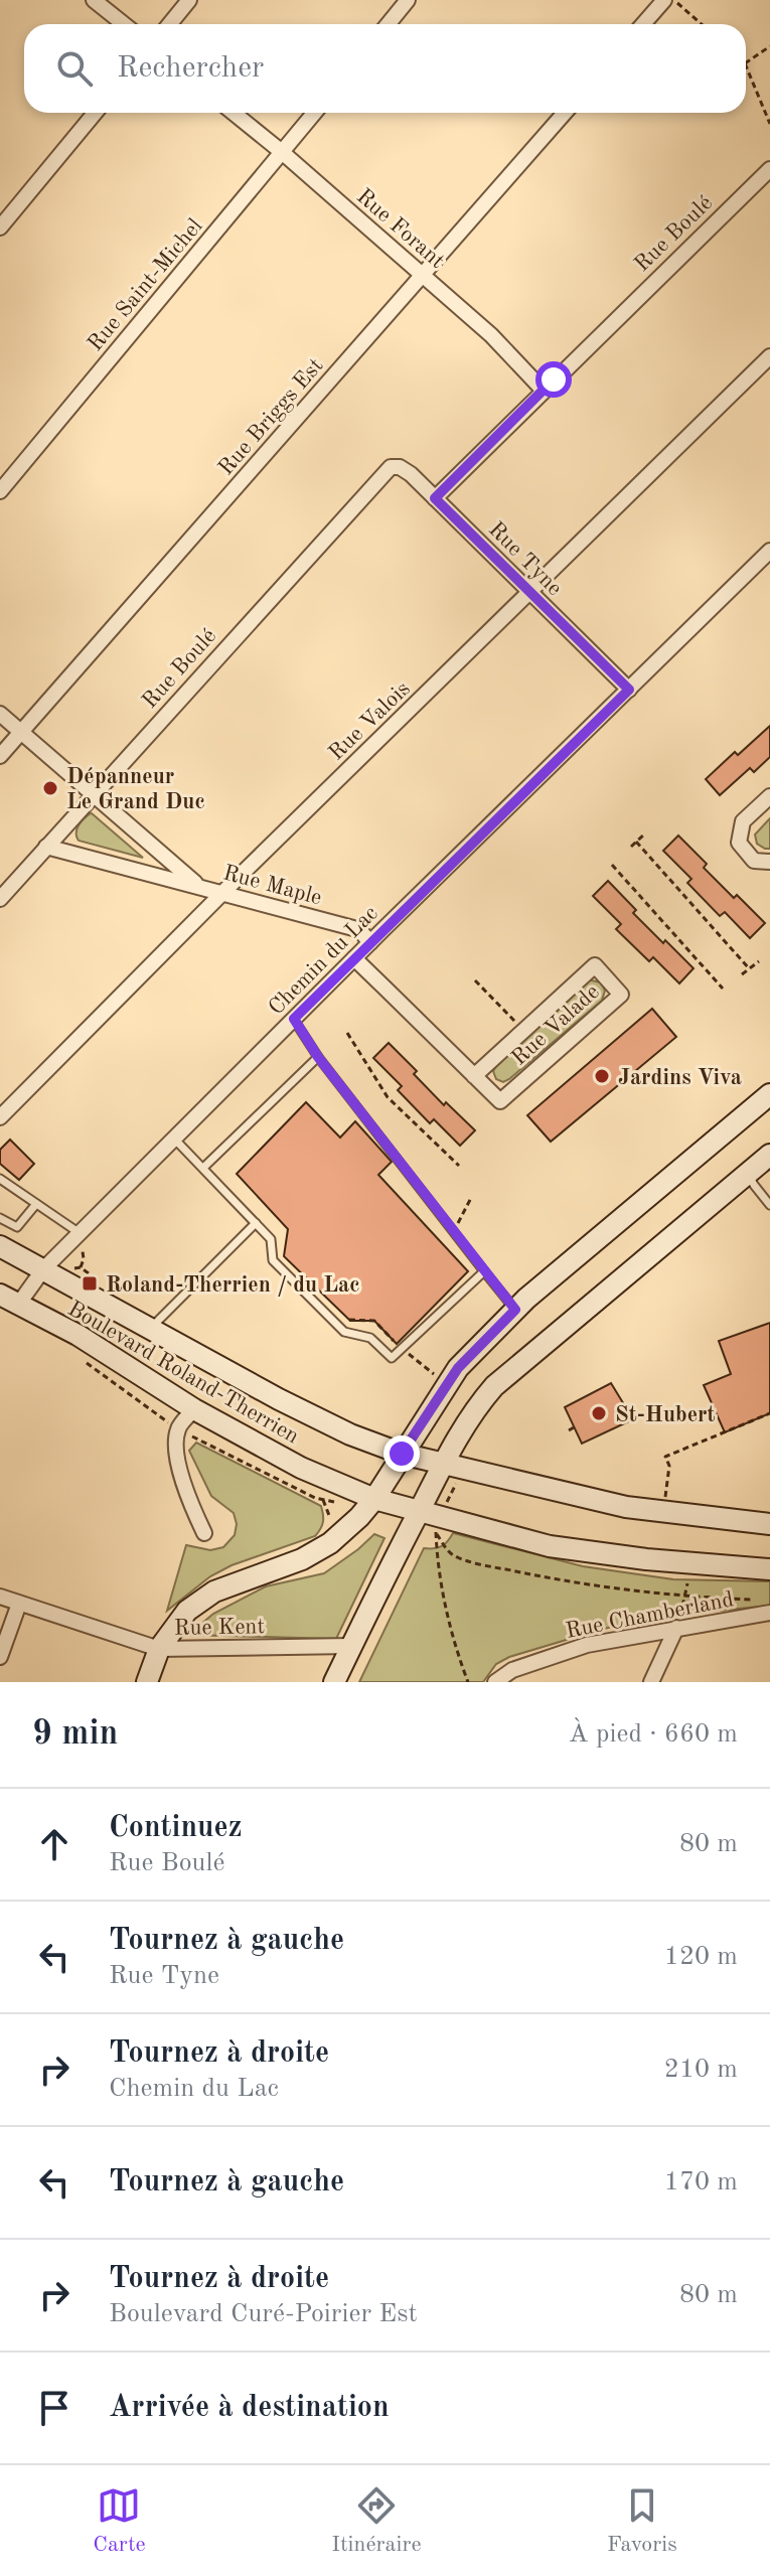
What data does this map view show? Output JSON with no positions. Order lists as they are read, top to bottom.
{
  "streets": {
    "main road": ["Boulevard Roland-Therrien"],
    "street": [
      "Rue Forant",
      "Rue Boulé",
      "Rue Saint-Michel",
      "Rue Briggs Est",
      "Rue Tyne",
      "Rue Valois",
      "Rue Maple",
      "Chemin du Lac",
      "Rue Valade",
      "Rue Chamberland",
      "Rue Kent"
    ]
  },
  "crossings": [
    ["Rue Forant", "Rue Boulé"],
    ["Rue Forant", "Rue Saint-Michel"],
    ["Rue Forant", "Rue Briggs Est"],
    ["Rue Boulé", "Rue Tyne"],
    ["Rue Boulé", "Rue Maple"],
    ["Rue Briggs Est", "Rue Maple"],
    ["Rue Tyne", "Rue Valois"],
    ["Rue Tyne", "Chemin du Lac"],
    ["Rue Valois", "Rue Maple"],
    ["Rue Maple", "Chemin du Lac"],
    ["Chemin du Lac", "Rue Valade"],
    ["Chemin du Lac", "Boulevard Roland-Therrien"]
  ],
  "places": {
    "other": ["Dépanneur Le Grand Duc", "Jardins Viva", "St-Hubert"],
    "transit": ["Roland-Therrien / du Lac"]
  },
  "page": {
    "search": "Rechercher",
    "heading": ["9 min", "À pied · 660 m"],
    "list": [
      ["Continuez", "Rue Boulé", "80 m"],
      ["Tournez à gauche", "Rue Tyne", "120 m"],
      ["Tournez à droite", "Chemin du Lac", "210 m"],
      ["Tournez à gauche", "170 m"],
      ["Tournez à droite", "Boulevard Curé-Poirier Est", "80 m"],
      "Arrivée à destination"
    ],
    "nav": ["Carte", "Itinéraire", "Favoris"]
  }
}
